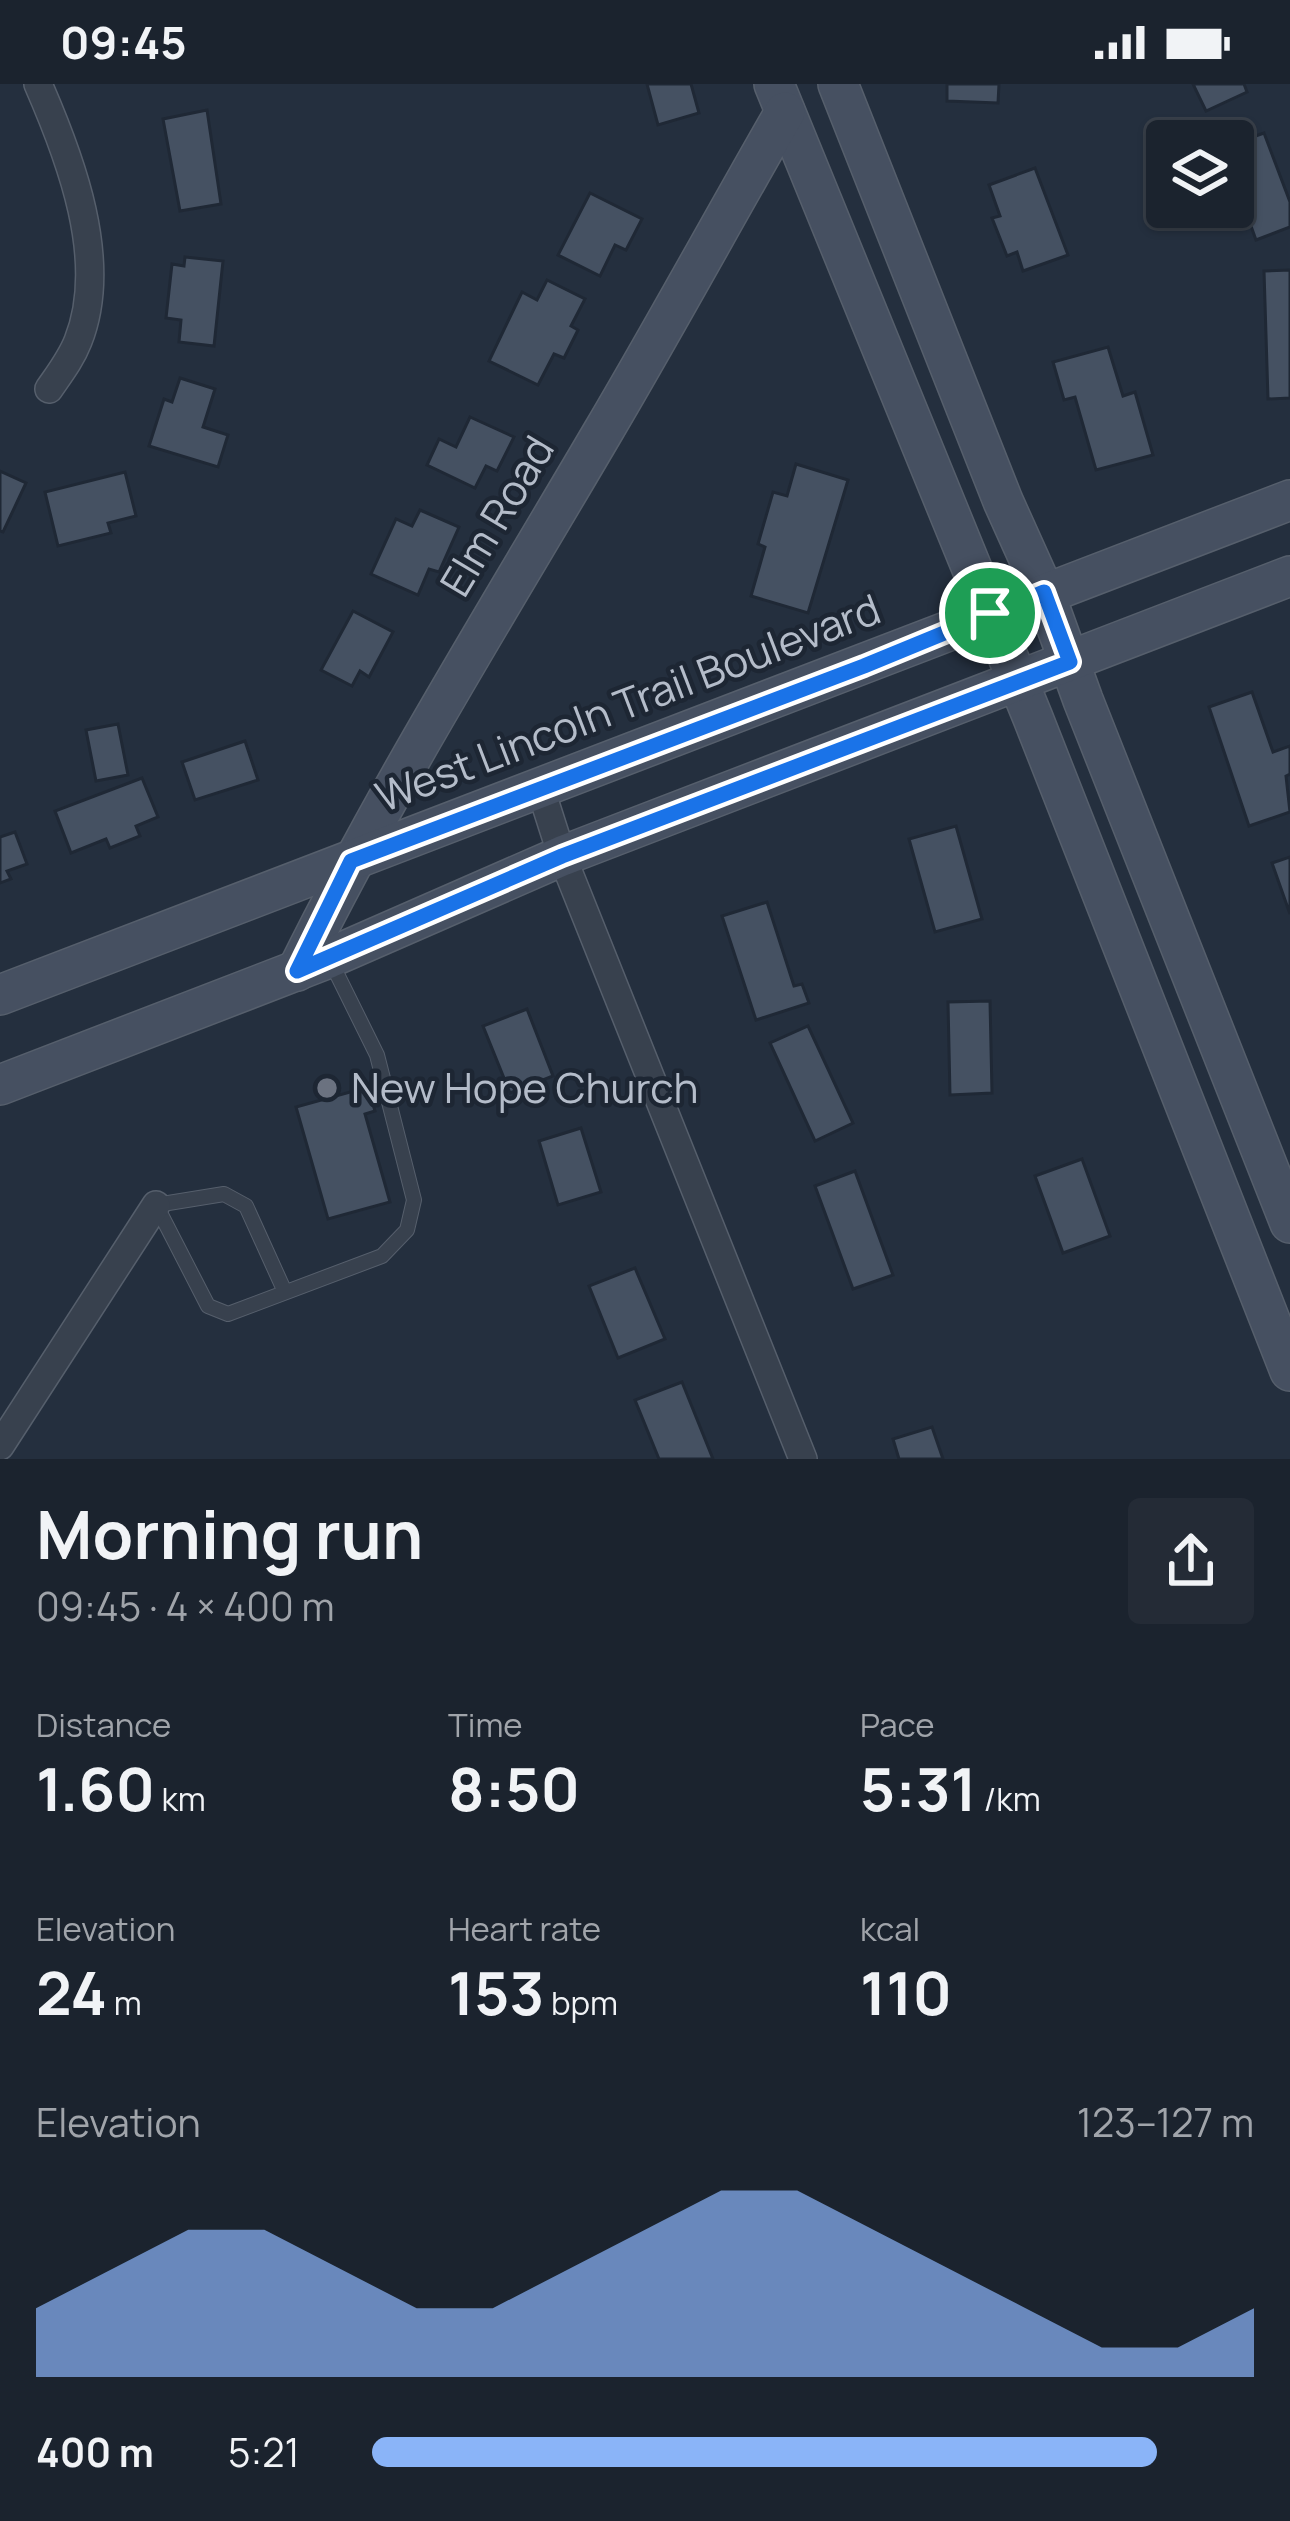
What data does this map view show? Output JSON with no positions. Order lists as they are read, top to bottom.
{
  "streets": {
    "main road": ["Elm Road", "West Lincoln Trail Boulevard"]
  },
  "crossings": [
    ["Elm Road", "West Lincoln Trail Boulevard"]
  ],
  "places": ["New Hope Church"],
  "page": {
    "status": "09:45",
    "heading": ["Morning run", "09:45 · 4 × 400 m"],
    "stats": [
      ["Distance", "1.60 km"],
      ["Time", "8:50"],
      ["Pace", "5:31 /km"],
      ["Elevation", "24 m"],
      ["Heart rate", "153 bpm"],
      ["kcal", "110"]
    ],
    "chart": ["Elevation", "123–127 m"],
    "list": [
      {
        "name": "400 m",
        "note": "5:21"
      }
    ]
  }
}
